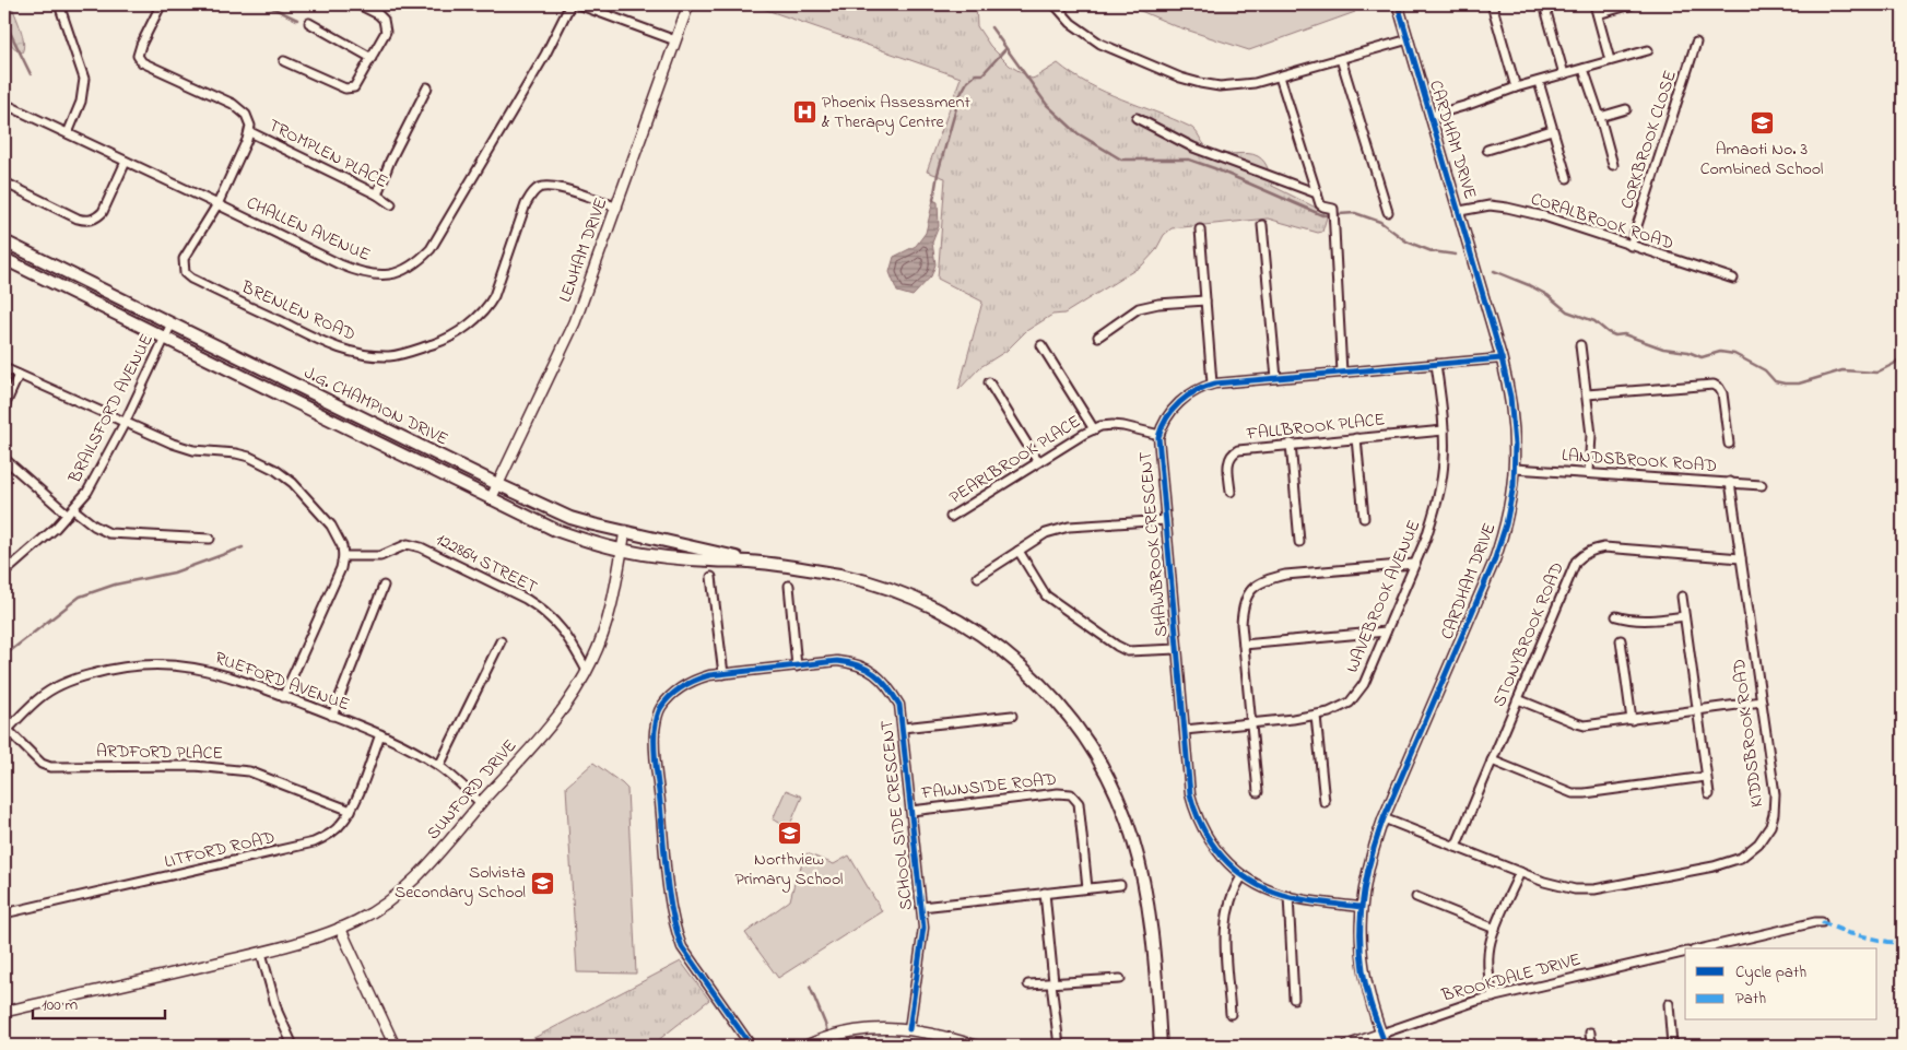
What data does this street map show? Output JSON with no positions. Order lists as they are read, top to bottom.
{
  "streets": {
    "main road": ["J.G. CHAMPION DRIVE"],
    "street": [
      "CARDHAM DRIVE",
      "CORKBROOK CLOSE",
      "TROMPLEN PLACE",
      "CORALBROOK ROAD",
      "CHALLEN AVENUE",
      "LENHAM DRIVE",
      "BRENLEN ROAD",
      "BRAILSFORD AVENUE",
      "FALLBROOK PLACE",
      "PEARLBROOK PLACE",
      "LANDSBROOK ROAD",
      "SHAWBROOK CRESCENT",
      "122864 STREET",
      "WAVEBROOK AVENUE",
      "STONYBROOK ROAD",
      "RUEFORD AVENUE",
      "KIDDSBROOK ROAD",
      "ARDFORD PLACE",
      "FAWNSIDE ROAD",
      "SUNFORD DRIVE",
      "SCHOOL SIDE CRESCENT",
      "LITFORD ROAD",
      "BROOKDALE DRIVE"
    ]
  },
  "crossings": [
    ["CARDHAM DRIVE", "CORALBROOK ROAD"],
    ["CARDHAM DRIVE", "LANDSBROOK ROAD"],
    ["CARDHAM DRIVE", "SHAWBROOK CRESCENT"],
    ["CARDHAM DRIVE", "KIDDSBROOK ROAD"],
    ["CARDHAM DRIVE", "BROOKDALE DRIVE"],
    ["CORKBROOK CLOSE", "CORALBROOK ROAD"],
    ["TROMPLEN PLACE", "CHALLEN AVENUE"],
    ["TROMPLEN PLACE", "BRENLEN ROAD"],
    ["CHALLEN AVENUE", "BRENLEN ROAD"],
    ["LENHAM DRIVE", "BRENLEN ROAD"],
    ["LENHAM DRIVE", "J.G. CHAMPION DRIVE"],
    ["J.G. CHAMPION DRIVE", "BRAILSFORD AVENUE"],
    ["J.G. CHAMPION DRIVE", "SUNFORD DRIVE"],
    ["FALLBROOK PLACE", "WAVEBROOK AVENUE"],
    ["PEARLBROOK PLACE", "SHAWBROOK CRESCENT"],
    ["LANDSBROOK ROAD", "KIDDSBROOK ROAD"],
    ["SHAWBROOK CRESCENT", "WAVEBROOK AVENUE"],
    ["122864 STREET", "SUNFORD DRIVE"],
    ["STONYBROOK ROAD", "KIDDSBROOK ROAD"],
    ["RUEFORD AVENUE", "ARDFORD PLACE"],
    ["RUEFORD AVENUE", "SUNFORD DRIVE"],
    ["RUEFORD AVENUE", "LITFORD ROAD"],
    ["ARDFORD PLACE", "LITFORD ROAD"],
    ["FAWNSIDE ROAD", "SCHOOL SIDE CRESCENT"]
  ],
  "places": {
    "hospital": ["Phoenix Assessment & Therapy Centre"],
    "school or university": ["Amaoti No. 3 Combined School", "Northview Primary School", "Solvista Secondary School"]
  },
  "legend": ["Cycle path", "Path"],
  "scale_bar": "100 m"
}
